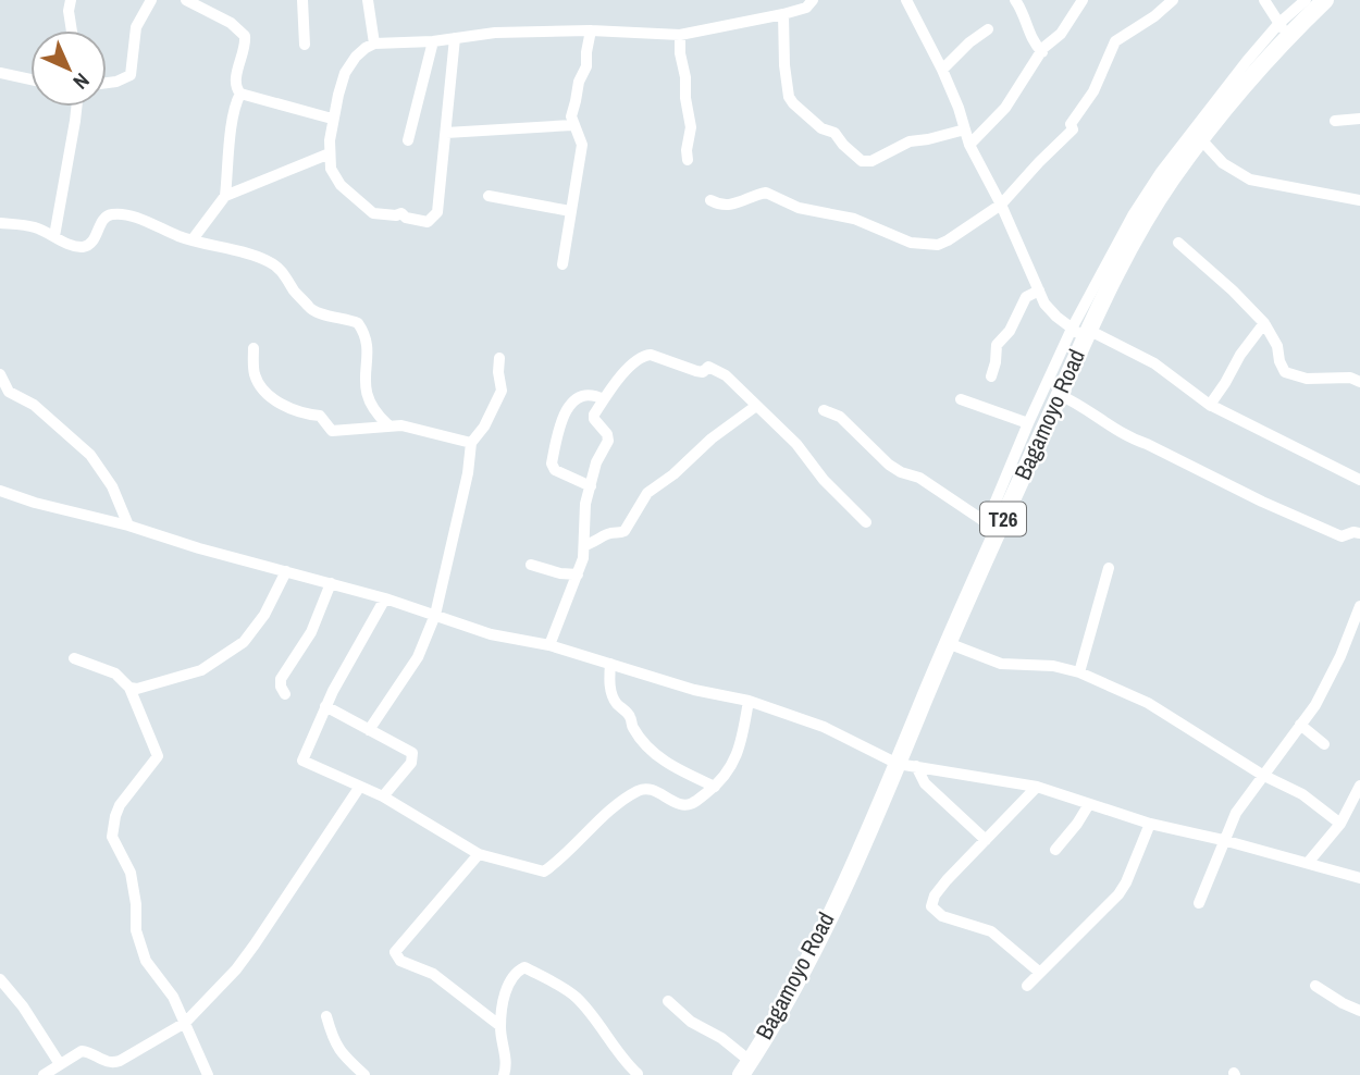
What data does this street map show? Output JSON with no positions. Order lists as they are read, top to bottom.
{
  "streets": {
    "highway": ["Bagamoyo Road", "T26"]
  },
  "north": "bottom right"
}
